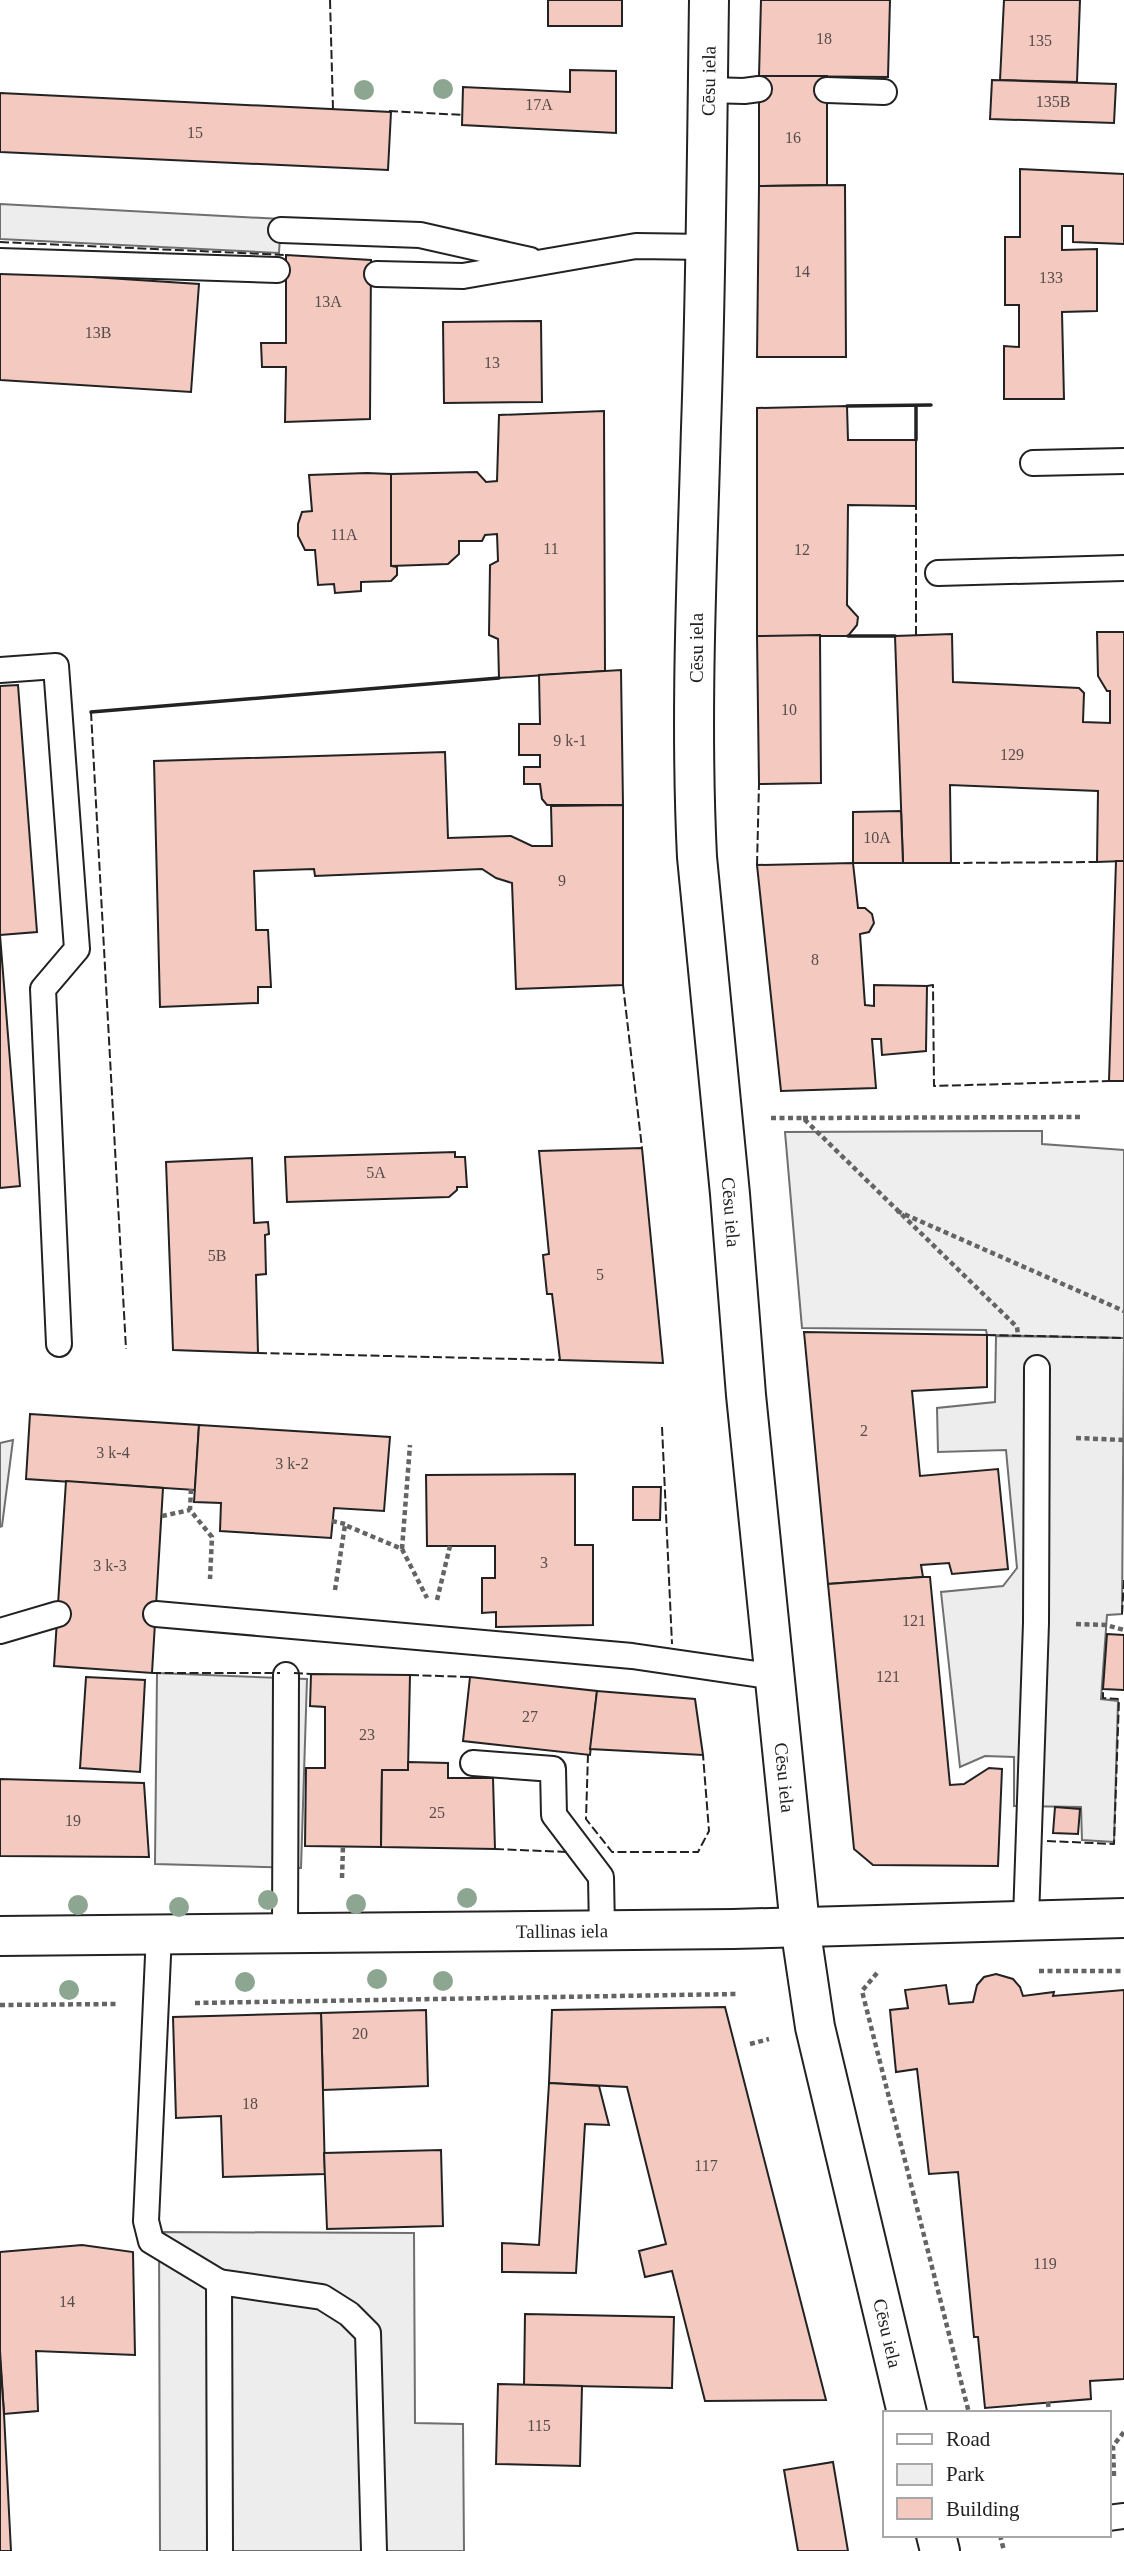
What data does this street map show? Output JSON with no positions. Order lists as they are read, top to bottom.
{
  "streets": {
    "street": ["Cēsu iela", "Tallinas iela"]
  },
  "crossings": [
    ["Cēsu iela", "Tallinas iela"]
  ],
  "house_numbers": [
    "18",
    "135",
    "135B",
    "17A",
    "15",
    "16",
    "14",
    "133",
    "13A",
    "13B",
    "13",
    "11A",
    "11",
    "12",
    "10",
    "9 k-1",
    "129",
    "10A",
    "9",
    "8",
    "5A",
    "5B",
    "5",
    "2",
    "3 k-4",
    "3 k-2",
    "3",
    "3 k-3",
    "121",
    "121",
    "27",
    "23",
    "25",
    "19",
    "20",
    "18",
    "117",
    "119",
    "14",
    "115"
  ],
  "legend": ["Road", "Park", "Building"]
}
